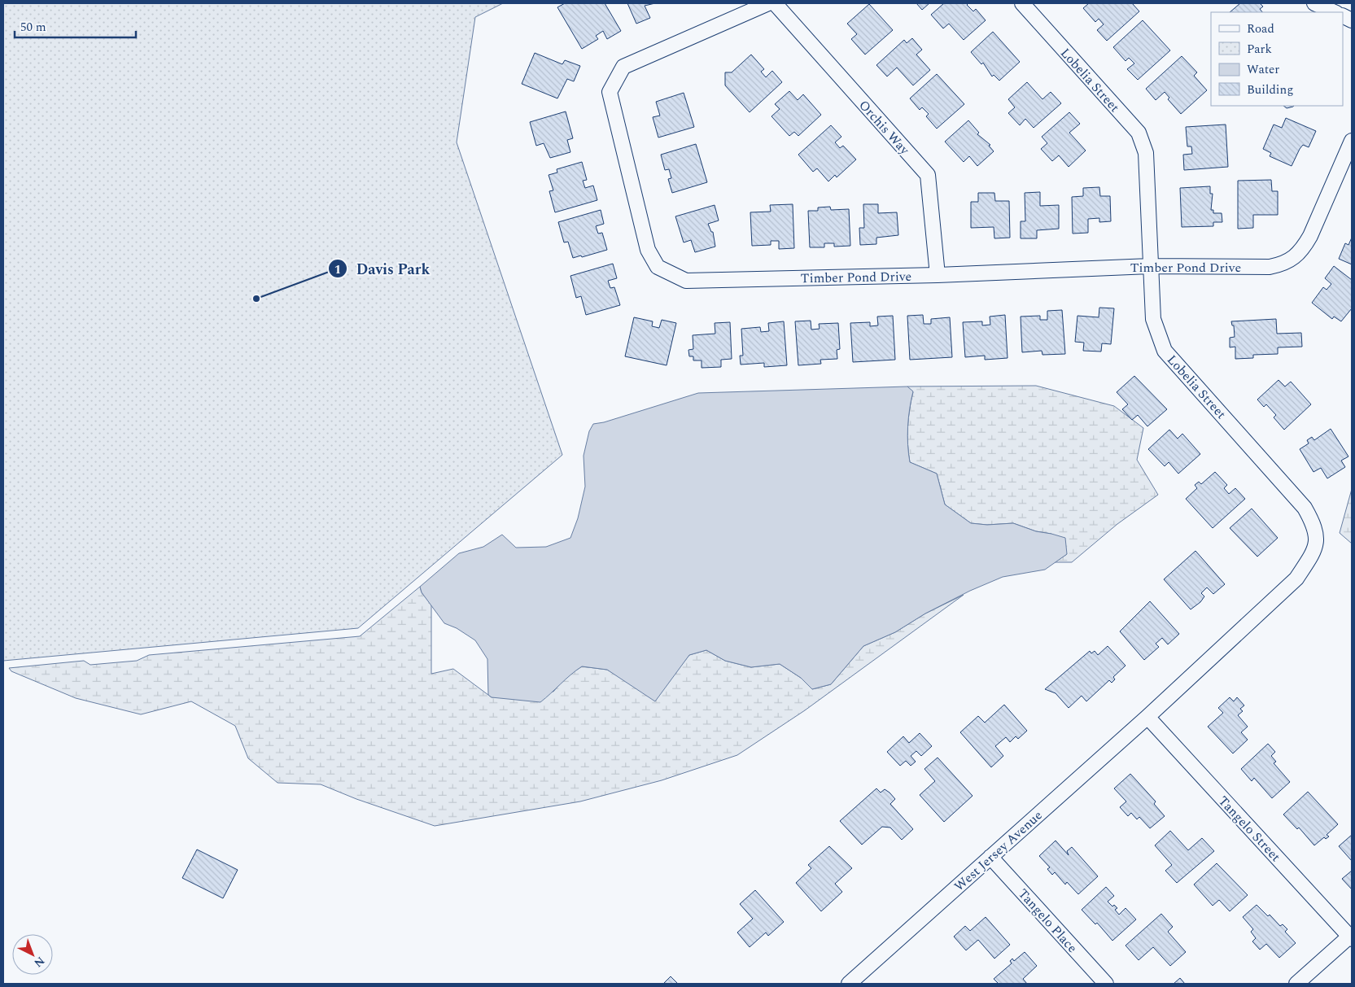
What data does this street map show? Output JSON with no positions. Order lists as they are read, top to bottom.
{
  "streets": {
    "street": [
      "Lobelia Street",
      "Orchis Way",
      "Timber Pond Drive",
      "Tangelo Street",
      "West Jersey Avenue",
      "Tangelo Place"
    ]
  },
  "crossings": [
    ["Lobelia Street", "Timber Pond Drive"],
    ["Lobelia Street", "Tangelo Street"],
    ["Lobelia Street", "West Jersey Avenue"],
    ["Orchis Way", "Timber Pond Drive"],
    ["Tangelo Street", "West Jersey Avenue"],
    ["West Jersey Avenue", "Tangelo Place"]
  ],
  "places": ["Davis Park"],
  "legend": [
    "Road",
    "Park",
    "Water",
    "Building"
  ],
  "scale_bar": "50 m",
  "north": "bottom right"
}
